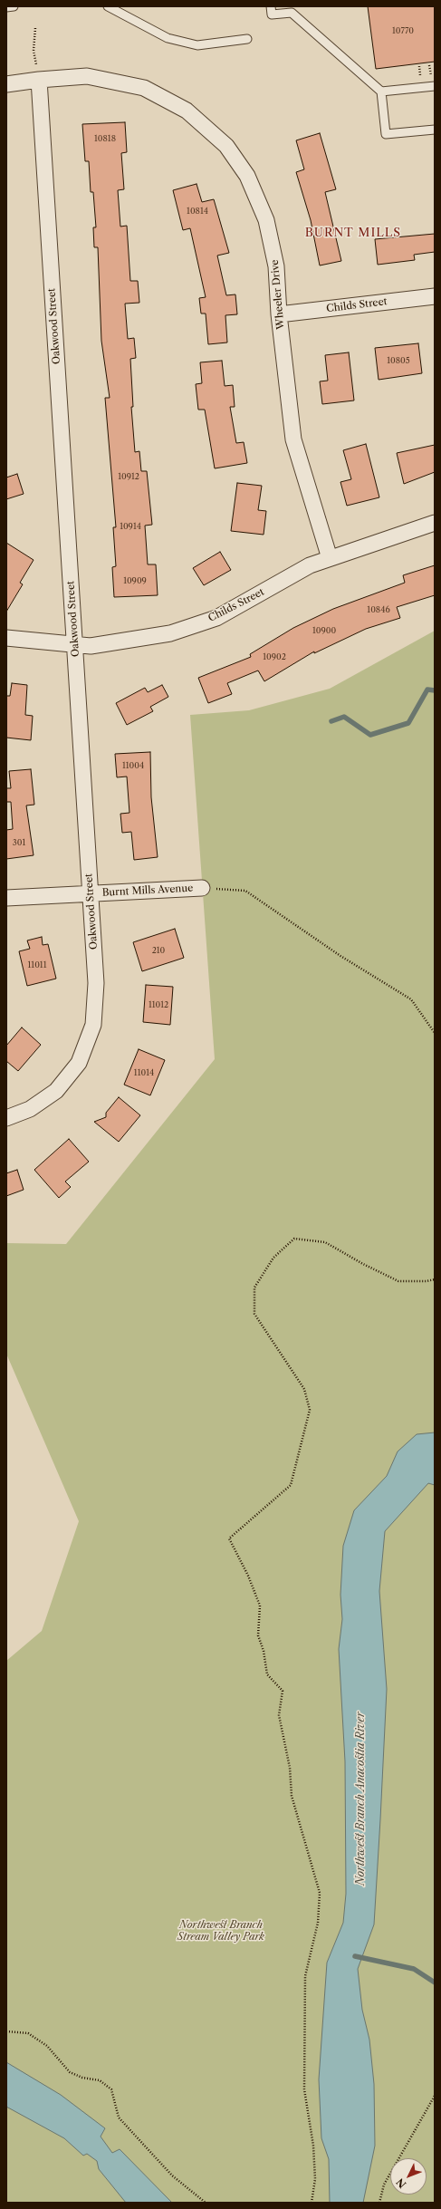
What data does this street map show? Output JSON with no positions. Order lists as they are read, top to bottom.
{
  "streets": {
    "street": [
      "Wheeler Drive",
      "Childs Street",
      "Oakwood Street",
      "Burnt Mills Avenue"
    ]
  },
  "crossings": [
    ["Wheeler Drive", "Childs Street"],
    ["Wheeler Drive", "Oakwood Street"],
    ["Childs Street", "Oakwood Street"],
    ["Oakwood Street", "Burnt Mills Avenue"]
  ],
  "districts": ["BURNT MILLS"],
  "water": ["Northwest Branch Anacostia River"],
  "parks": ["Northwest Branch Stream Valley Park"],
  "house_numbers": [
    "10770",
    "10818",
    "10814",
    "10805",
    "10912",
    "10914",
    "10909",
    "10846",
    "10900",
    "10902",
    "11004",
    "301",
    "210",
    "11011",
    "11012",
    "11014"
  ],
  "north": "bottom left"
}
